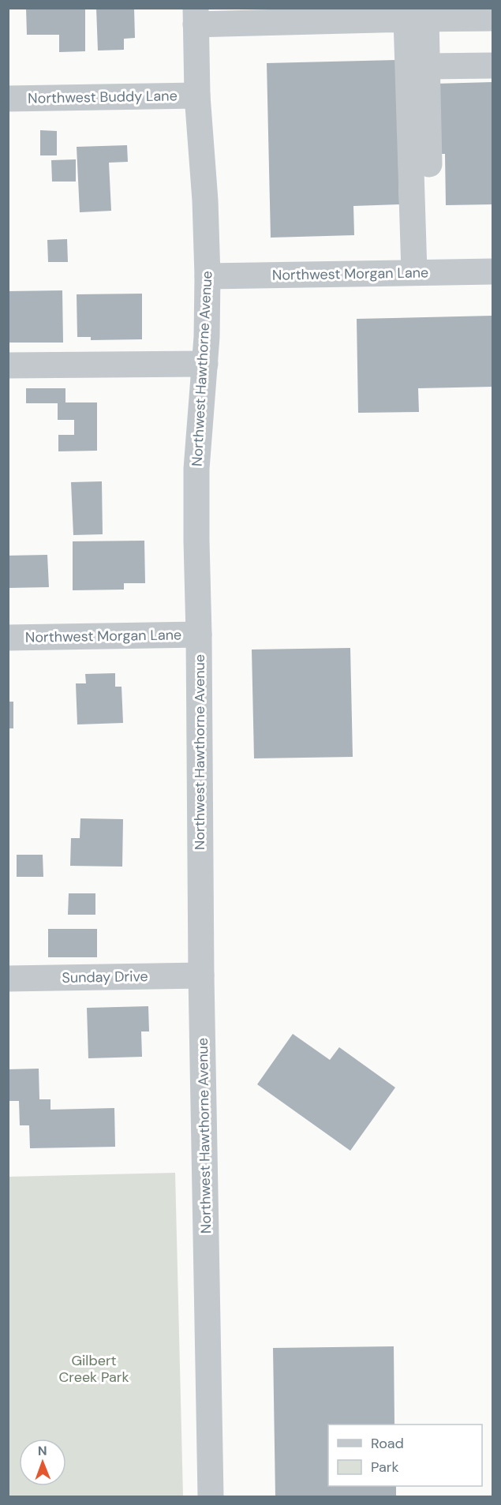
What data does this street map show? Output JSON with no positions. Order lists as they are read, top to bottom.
{
  "streets": {
    "street": [
      "Northwest Buddy Lane",
      "Northwest Morgan Lane",
      "Northwest Hawthorne Avenue",
      "Sunday Drive"
    ]
  },
  "crossings": [
    ["Northwest Buddy Lane", "Northwest Hawthorne Avenue"],
    ["Northwest Morgan Lane", "Northwest Hawthorne Avenue"],
    ["Northwest Hawthorne Avenue", "Sunday Drive"]
  ],
  "parks": ["Gilbert Creek Park"],
  "legend": ["Road", "Park"],
  "north": "top"
}
